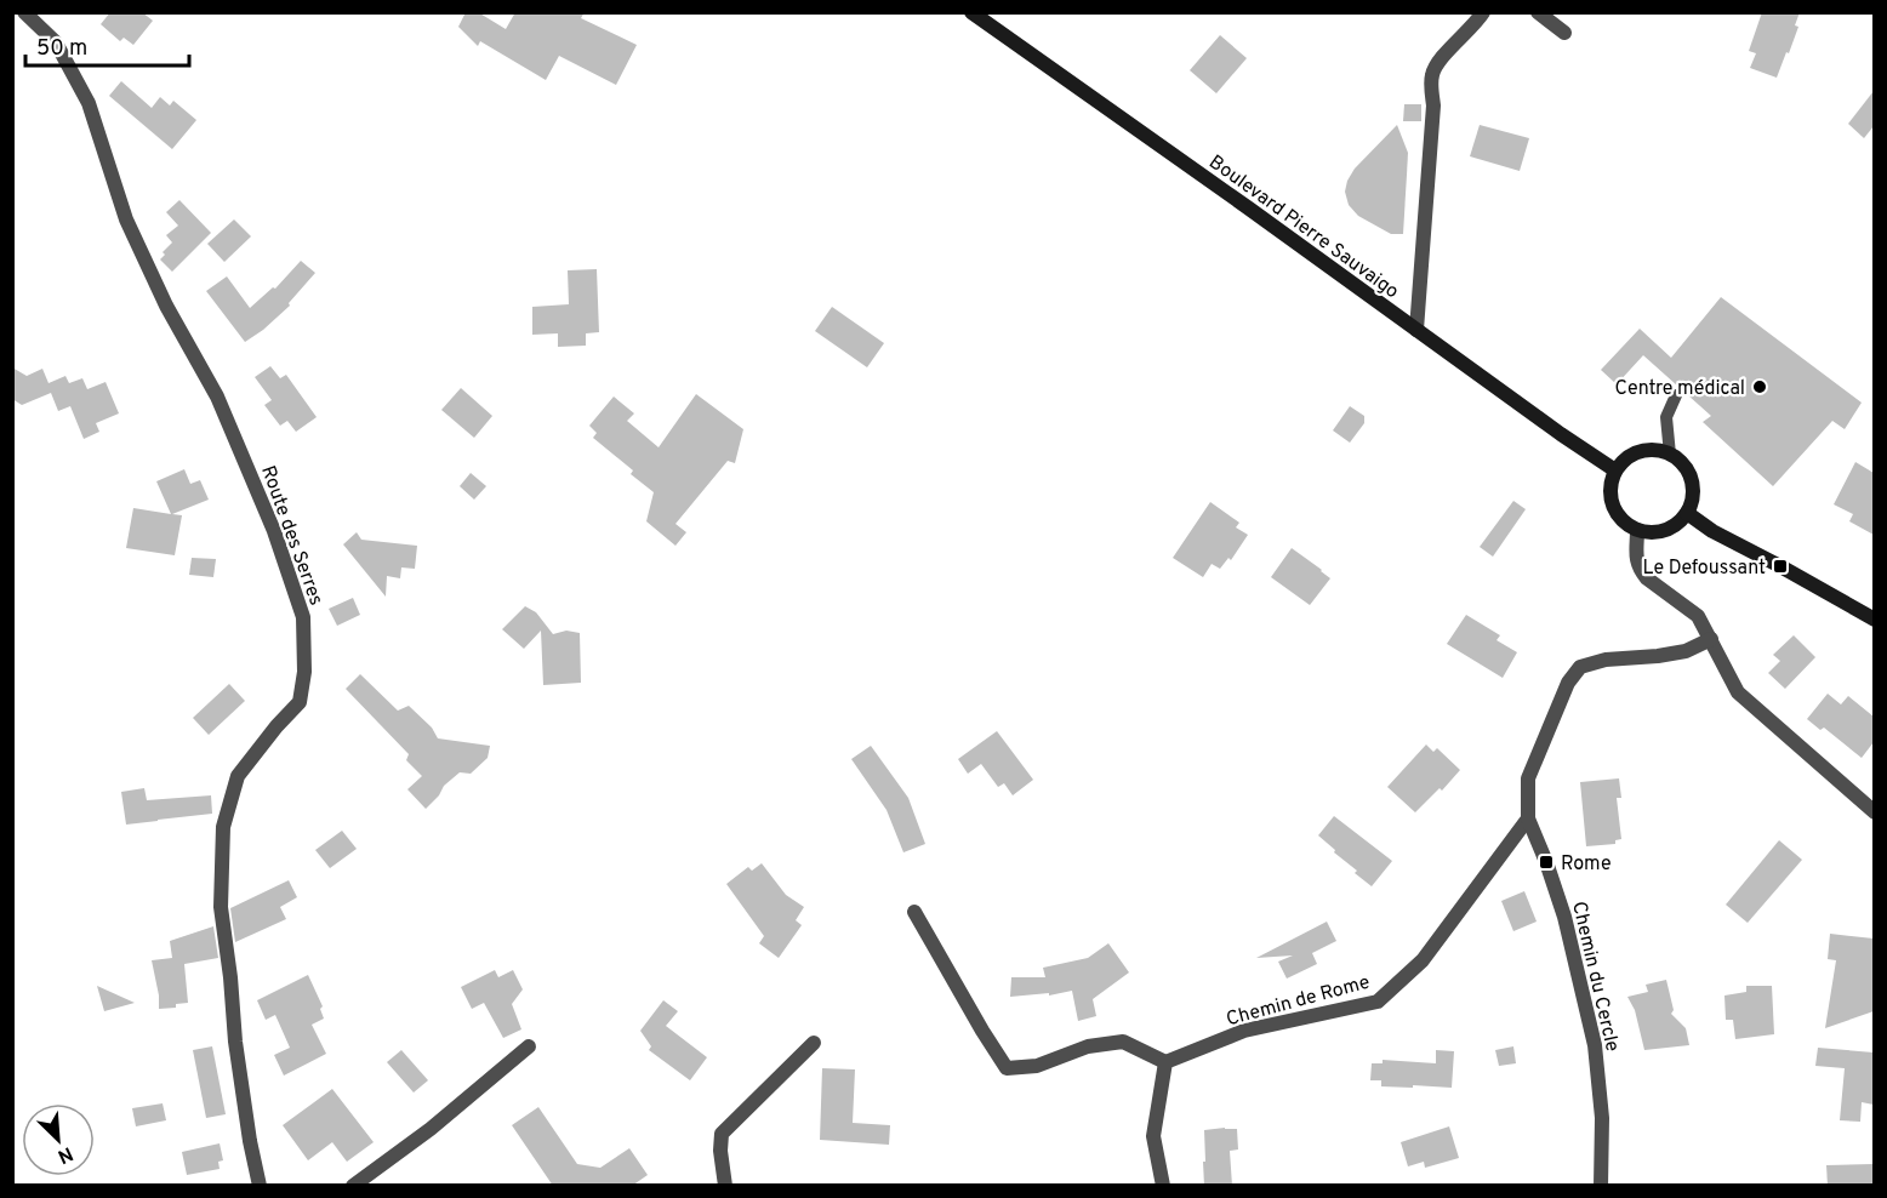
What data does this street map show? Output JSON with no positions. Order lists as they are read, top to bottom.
{
  "streets": {
    "main road": ["Boulevard Pierre Sauvaigo"],
    "street": ["Route des Serres", "Chemin du Cercle", "Chemin de Rome"]
  },
  "crossings": [
    ["Chemin du Cercle", "Chemin de Rome"]
  ],
  "places": {
    "other": ["Centre médical"],
    "transit": ["Le Defoussant", "Rome"]
  },
  "scale_bar": "50 m",
  "north": "bottom right"
}
